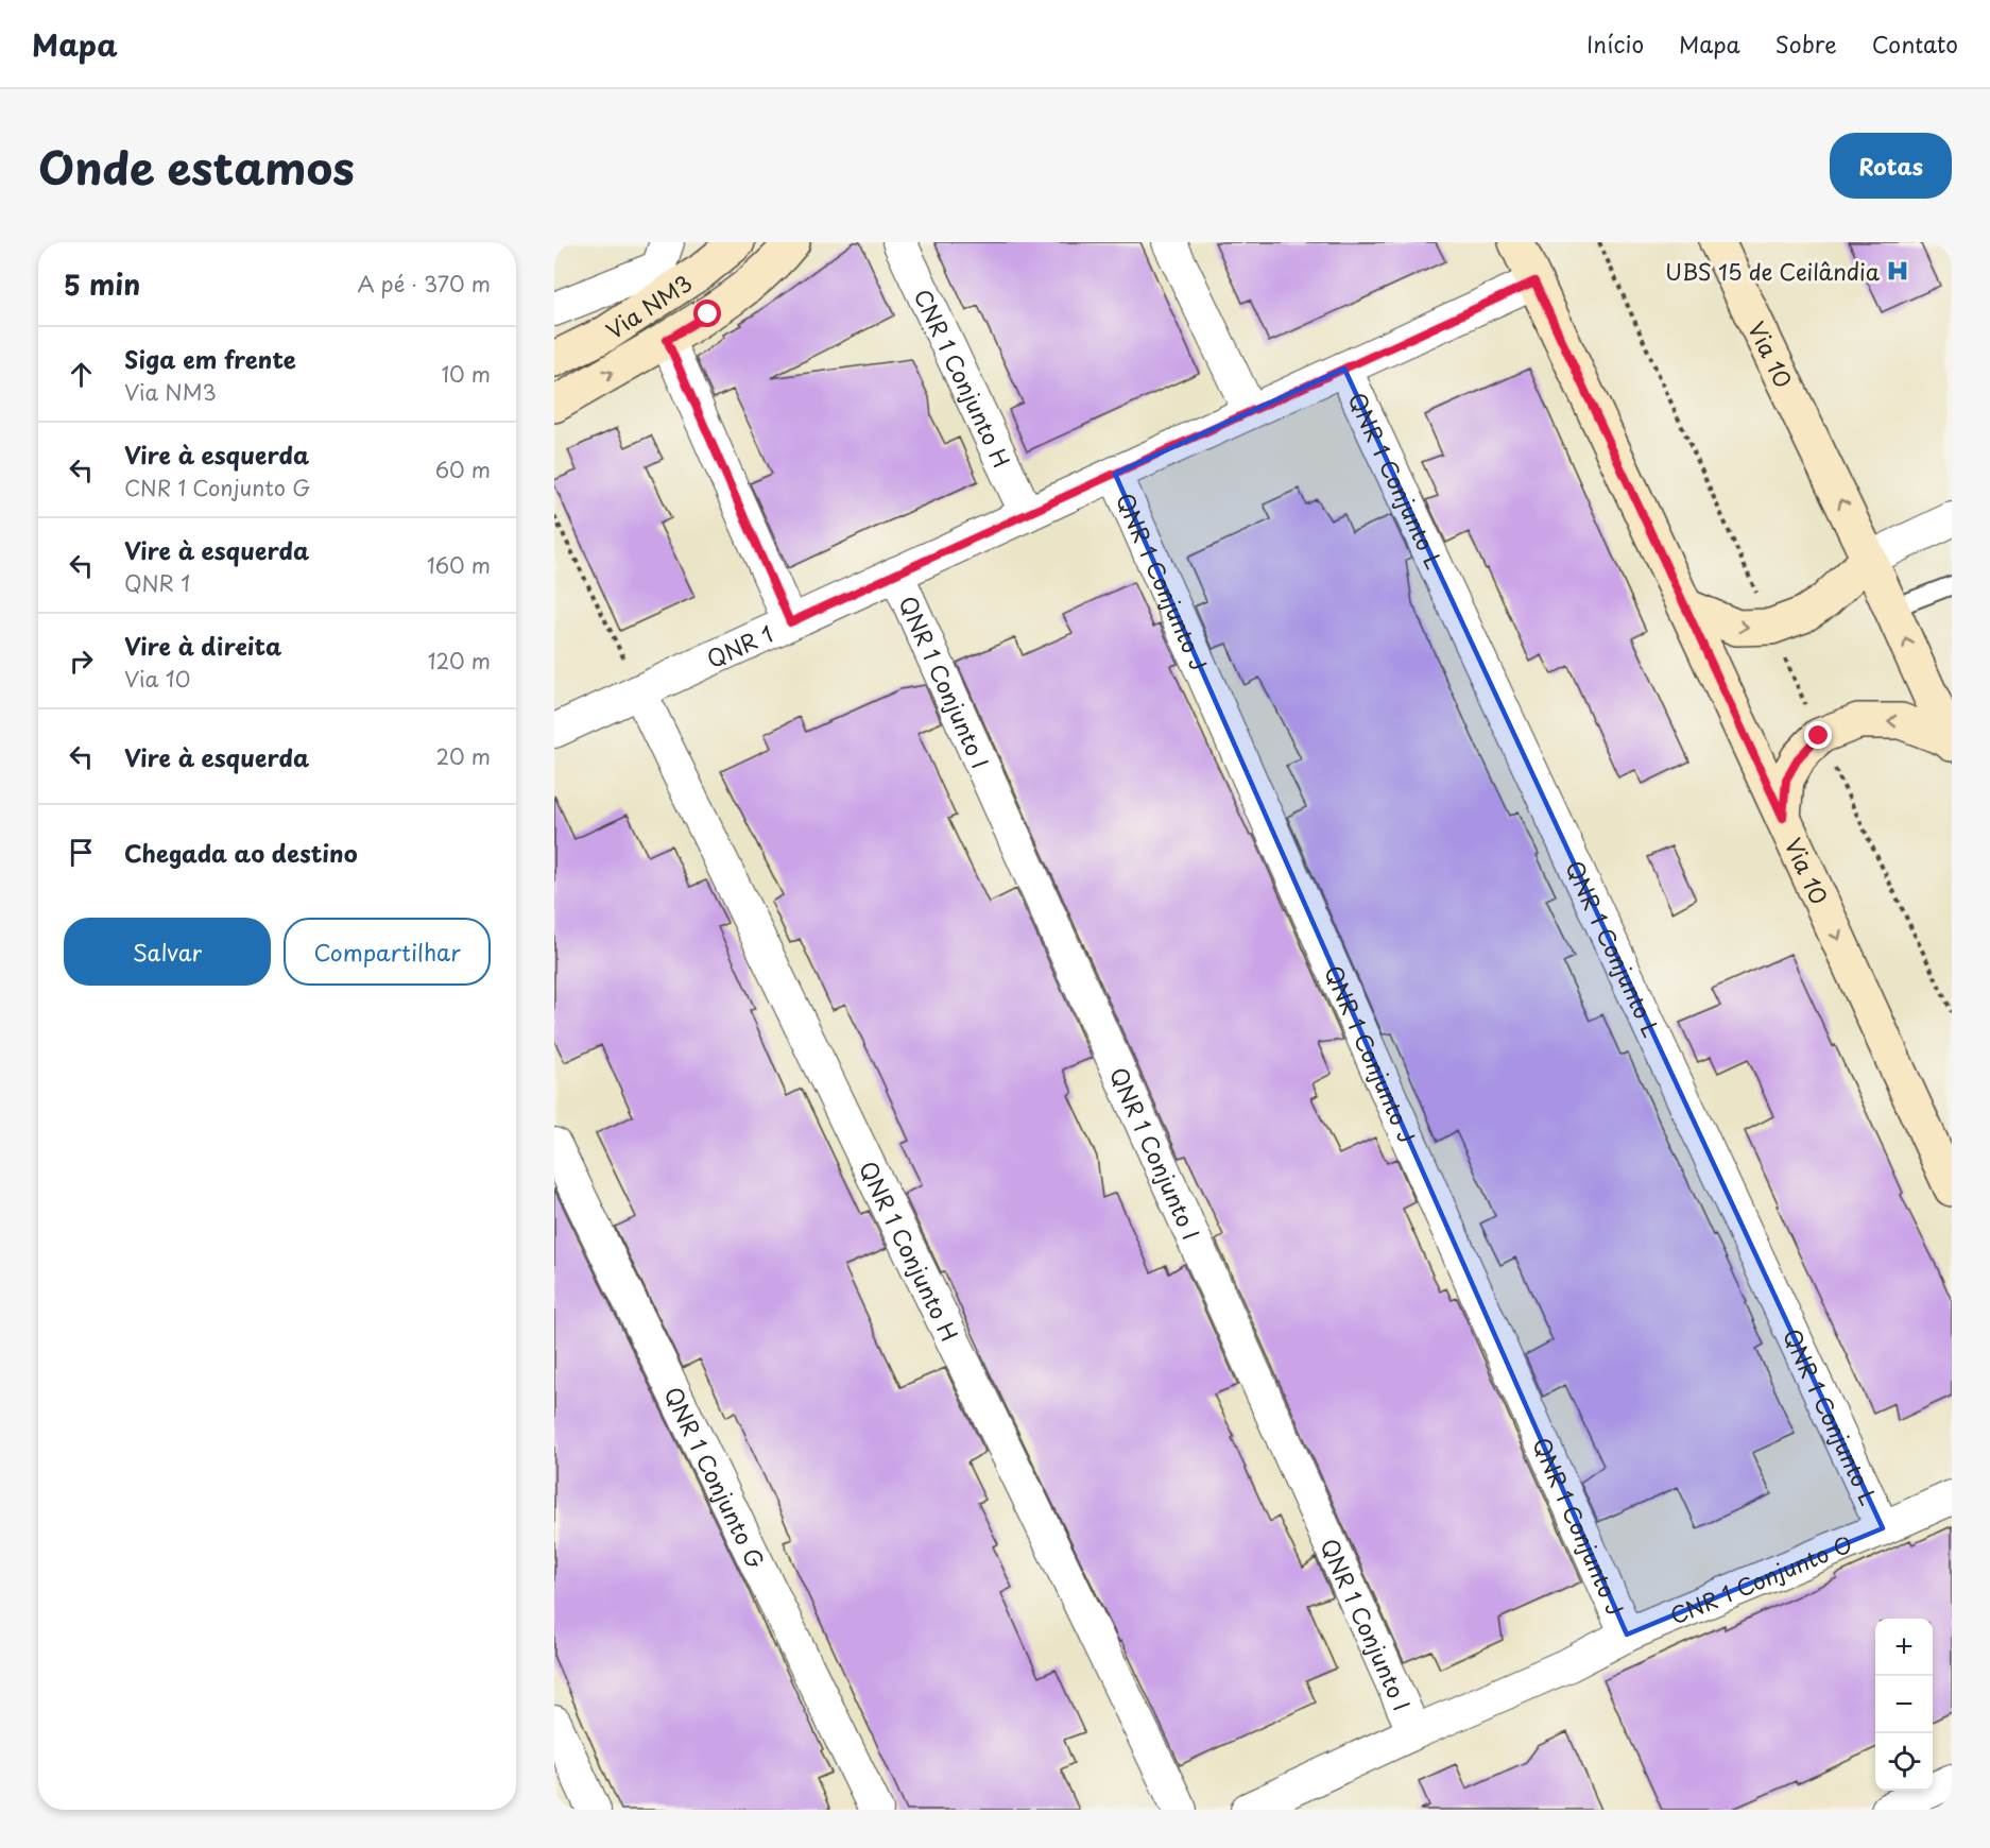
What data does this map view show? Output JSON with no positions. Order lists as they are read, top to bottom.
{
  "streets": {
    "main road": ["Via NM3", "Via 10"],
    "street": [
      "CNR 1 Conjunto H",
      "QNR 1 Conjunto L",
      "QNR 1 Conjunto J",
      "QNR 1",
      "QNR 1 Conjunto I",
      "QNR 1 Conjunto H",
      "QNR 1 Conjunto G",
      "CNR 1 Conjunto O"
    ]
  },
  "crossings": [
    ["Via 10", "QNR 1"],
    ["CNR 1 Conjunto H", "QNR 1"],
    ["QNR 1 Conjunto L", "QNR 1"],
    ["QNR 1 Conjunto L", "CNR 1 Conjunto O"],
    ["QNR 1 Conjunto J", "QNR 1"],
    ["QNR 1 Conjunto J", "CNR 1 Conjunto O"],
    ["QNR 1", "QNR 1 Conjunto I"],
    ["QNR 1", "QNR 1 Conjunto H"],
    ["QNR 1 Conjunto I", "CNR 1 Conjunto O"]
  ],
  "places": {
    "hospital": ["UBS 15 de Ceilândia"]
  },
  "page": {
    "header": "Mapa",
    "nav": [
      "Início",
      "Mapa",
      "Sobre",
      "Contato"
    ],
    "title": "Onde estamos",
    "buttons": [
      "Rotas",
      ["Salvar", "Compartilhar"]
    ],
    "heading": ["5 min", "A pé · 370 m"],
    "list": [
      ["Siga em frente", "Via NM3", "10 m"],
      ["Vire à esquerda", "CNR 1 Conjunto G", "60 m"],
      ["Vire à esquerda", "QNR 1", "160 m"],
      ["Vire à direita", "Via 10", "120 m"],
      ["Vire à esquerda", "20 m"],
      "Chegada ao destino"
    ],
    "map_buttons": ["+", "−"]
  }
}
